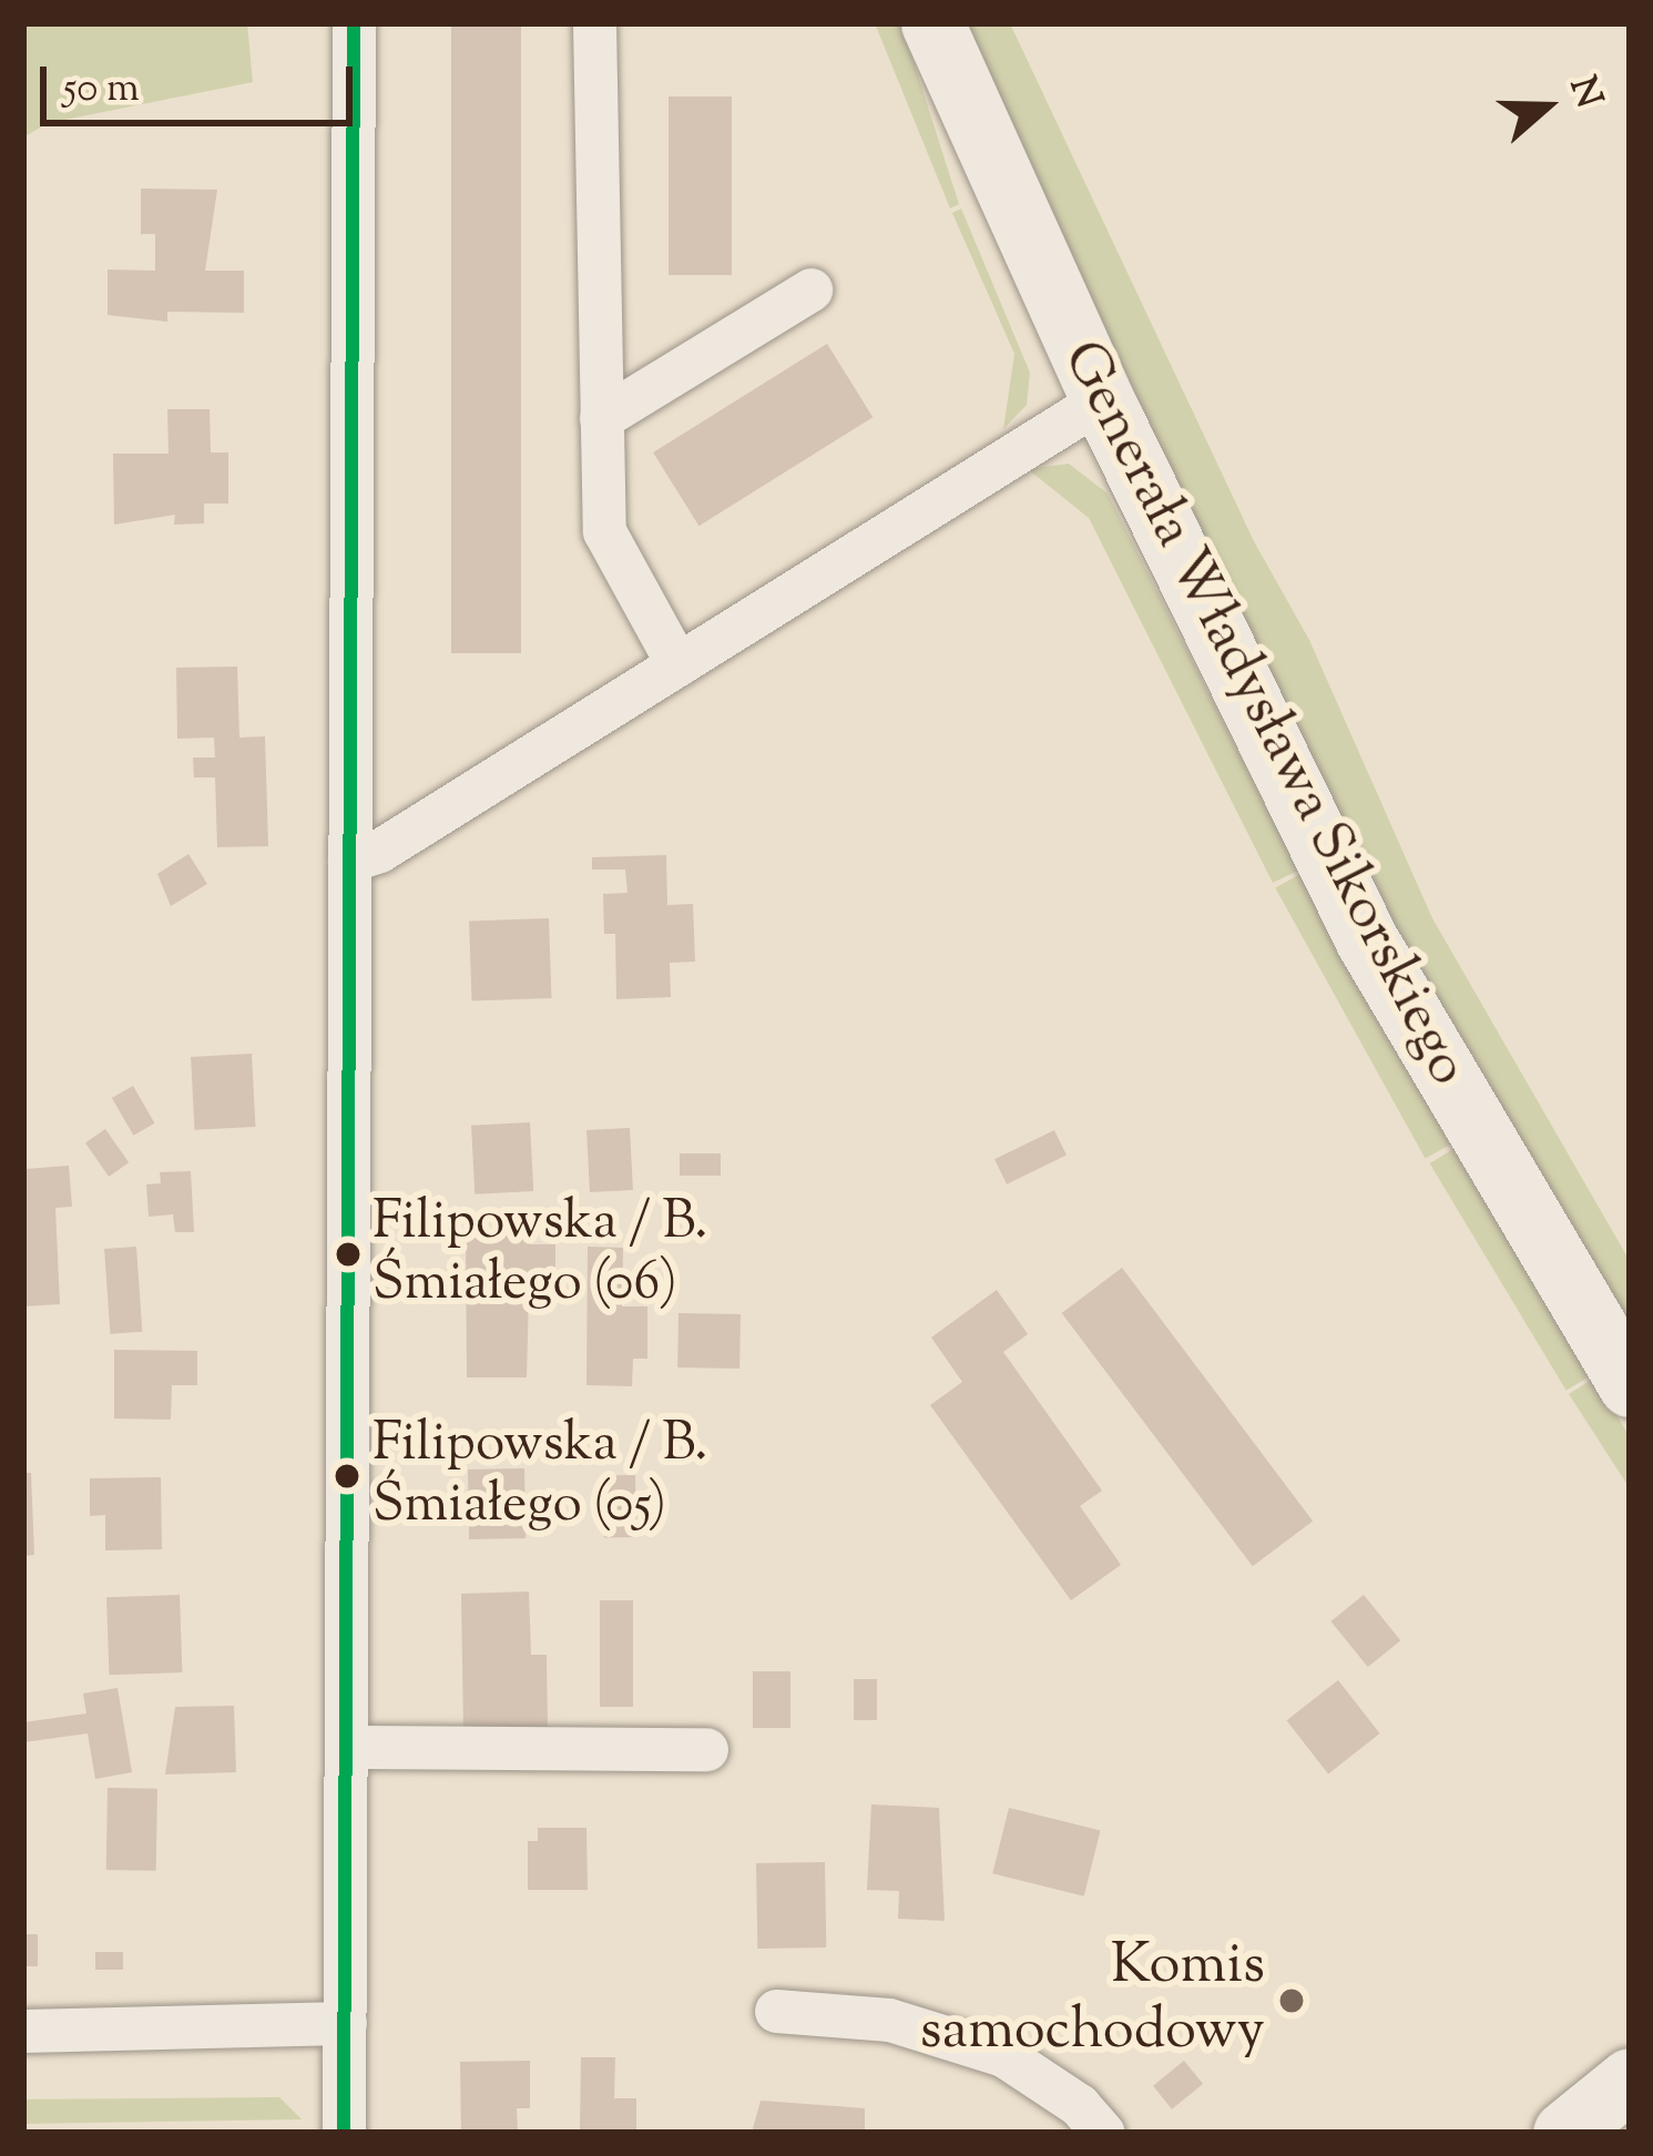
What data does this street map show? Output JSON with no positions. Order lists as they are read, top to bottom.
{
  "streets": {
    "main road": ["Generała Władysława Sikorskiego"]
  },
  "places": ["Filipowska / B. Śmiałego (06)", "Filipowska / B. Śmiałego (05)", "Komis samochodowy"],
  "scale_bar": "50 m",
  "north": "right"
}
